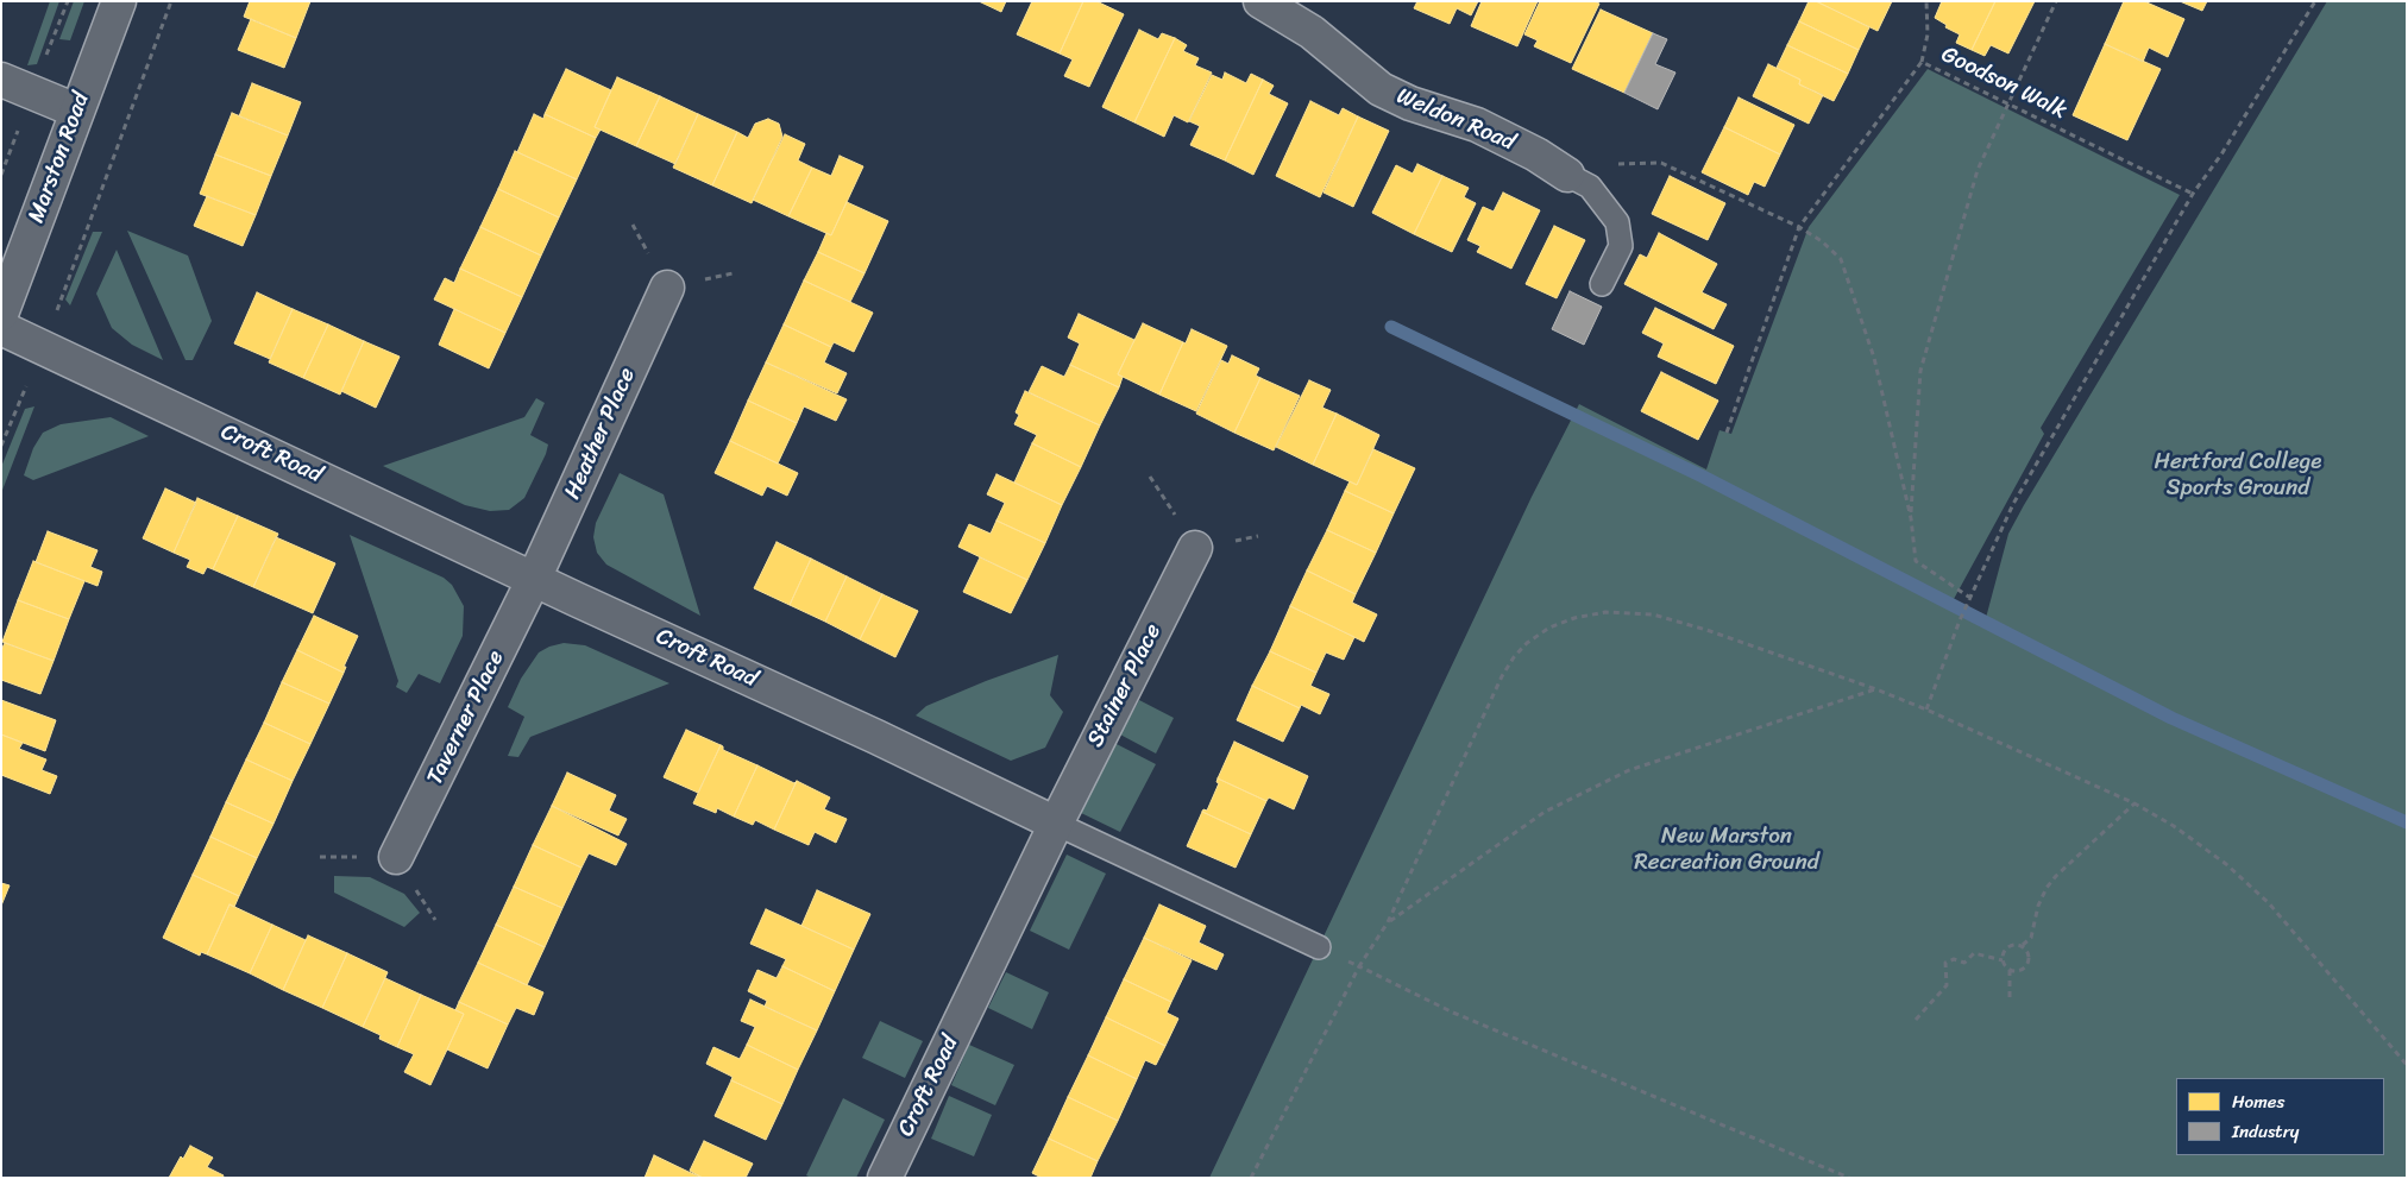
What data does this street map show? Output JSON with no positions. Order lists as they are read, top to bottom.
{
  "streets": {
    "street": [
      "Weldon Road",
      "Marston Road",
      "Heather Place",
      "Croft Road",
      "Stainer Place",
      "Taverner Place"
    ],
    "path": ["Goodson Walk"]
  },
  "crossings": [
    ["Heather Place", "Croft Road"],
    ["Heather Place", "Taverner Place"],
    ["Croft Road", "Stainer Place"],
    ["Croft Road", "Taverner Place"]
  ],
  "parks": ["Hertford College Sports Ground", "New Marston Recreation Ground"],
  "legend": ["Homes", "Industry"]
}
